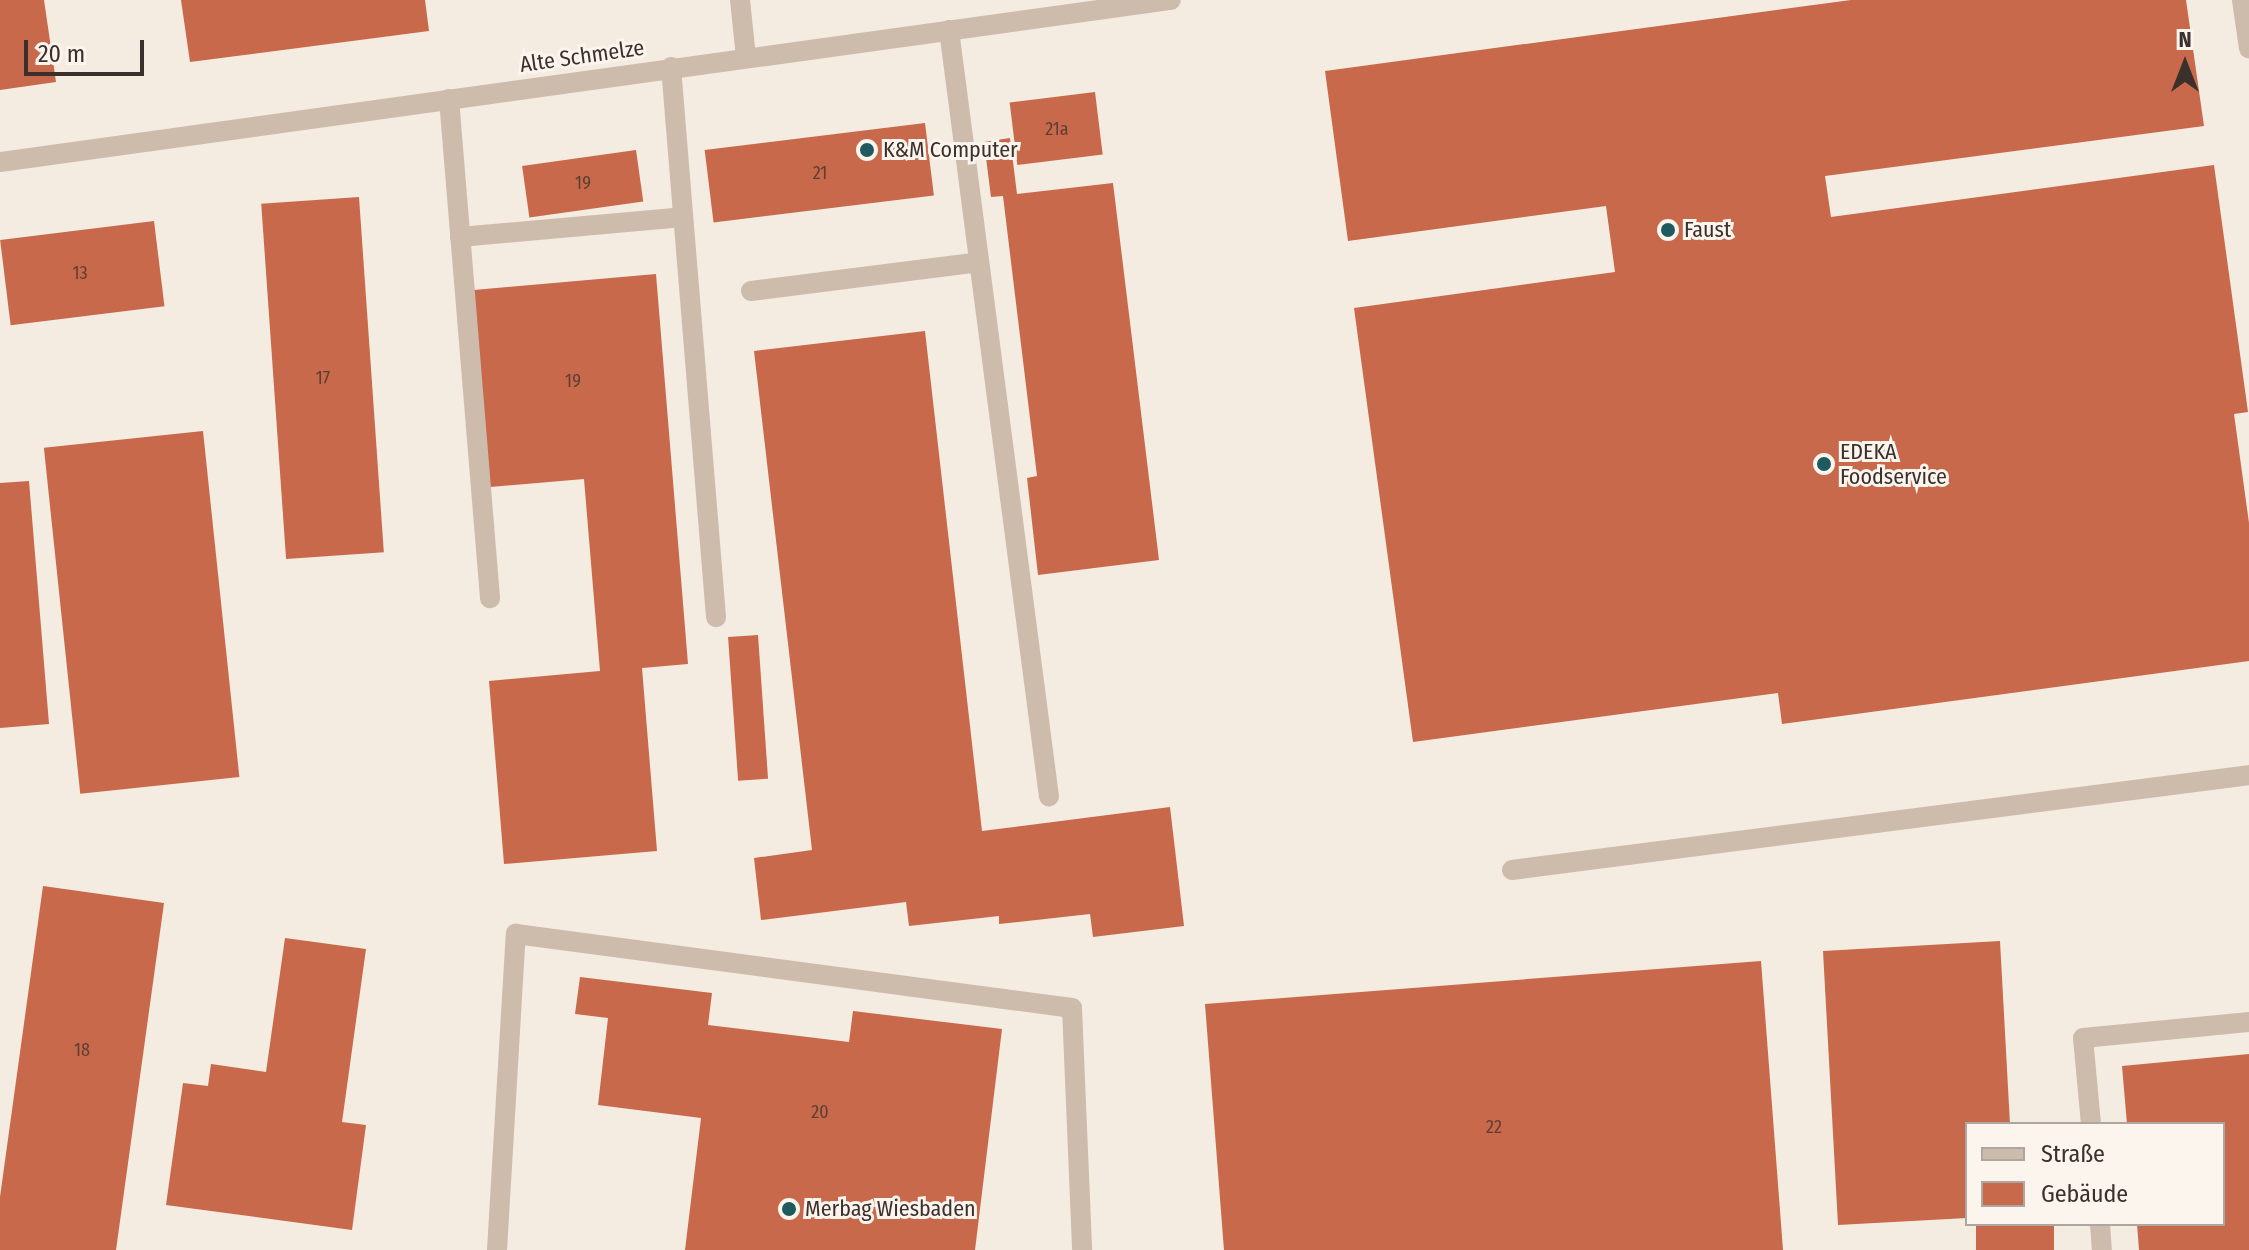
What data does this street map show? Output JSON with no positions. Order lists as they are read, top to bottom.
{
  "streets": {
    "street": ["Alte Schmelze"]
  },
  "places": [
    "K&M Computer",
    "Faust",
    "EDEKA Foodservice",
    "Merbag Wiesbaden"
  ],
  "house_numbers": [
    "21a",
    "21",
    "19",
    "13",
    "17",
    "19",
    "18",
    "20",
    "22"
  ],
  "legend": ["Straße", "Gebäude"],
  "scale_bar": "20 m",
  "north": "top"
}
